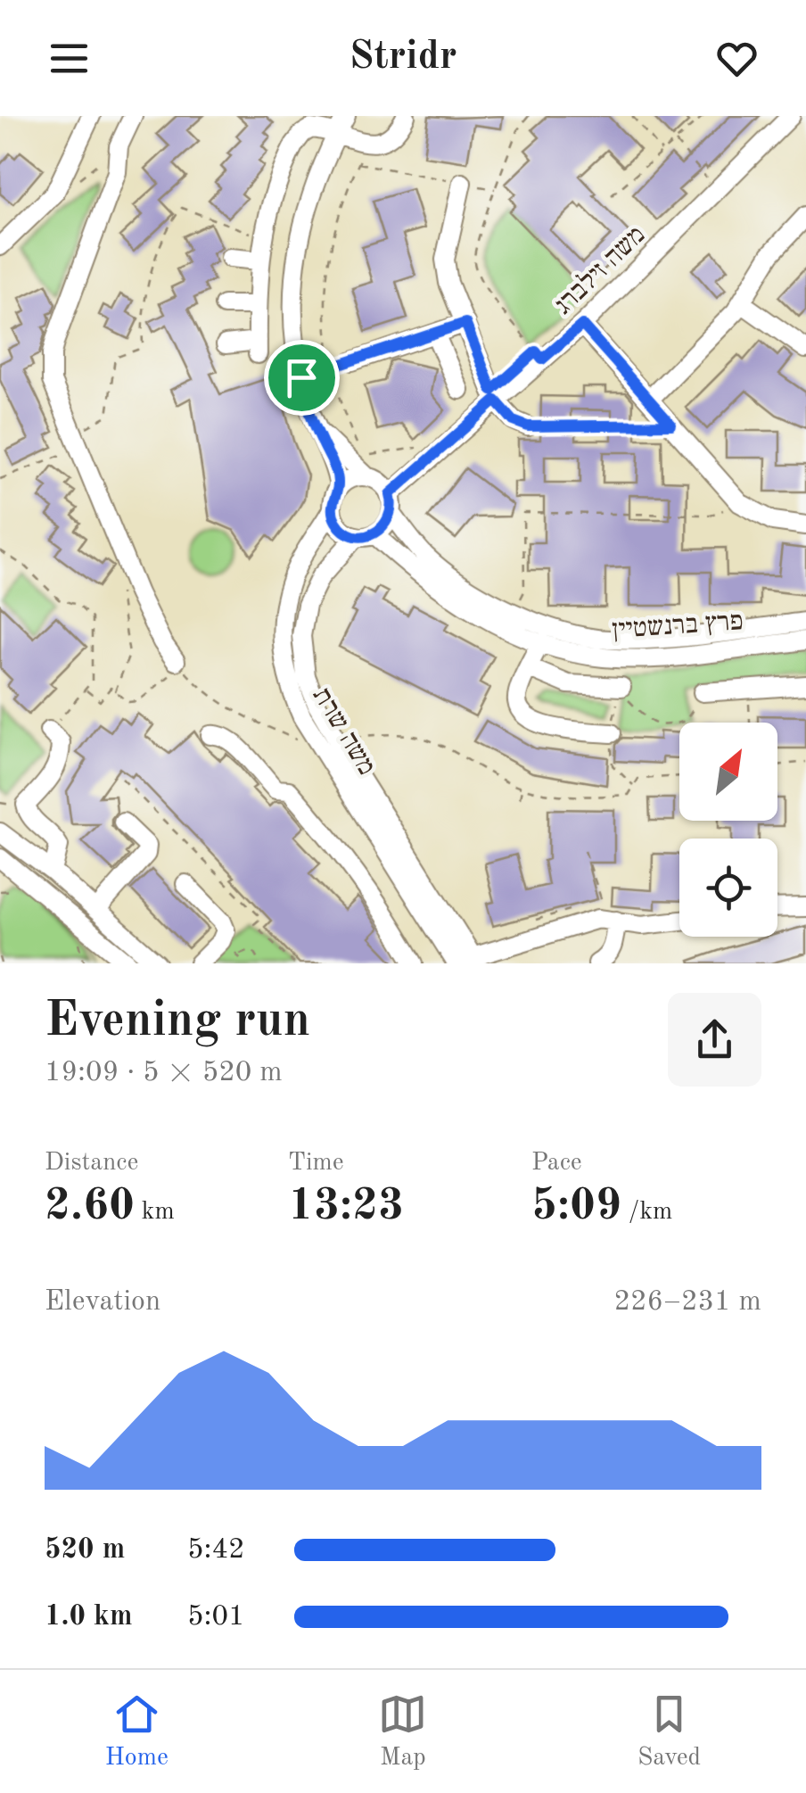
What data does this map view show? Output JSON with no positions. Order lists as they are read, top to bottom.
{
  "streets": {
    "street": ["משה זילברג", "פרץ ברנשטיין", "משה שרת"]
  },
  "crossings": [
    ["משה זילברג", "פרץ ברנשטיין"],
    ["משה זילברג", "משה שרת"],
    ["פרץ ברנשטיין", "משה שרת"]
  ],
  "north": "top right",
  "page": {
    "header": "Stridr",
    "heading": ["Evening run", "19:09 · 5 × 520 m"],
    "stats": [
      ["Distance", "2.60 km"],
      ["Time", "13:23"],
      ["Pace", "5:09 /km"]
    ],
    "chart": ["Elevation", "226–231 m"],
    "list": [
      {
        "name": "520 m",
        "note": "5:42"
      },
      {
        "name": "1.0 km",
        "note": "5:01"
      }
    ],
    "tabs": ["Home", "Map", "Saved"]
  }
}
